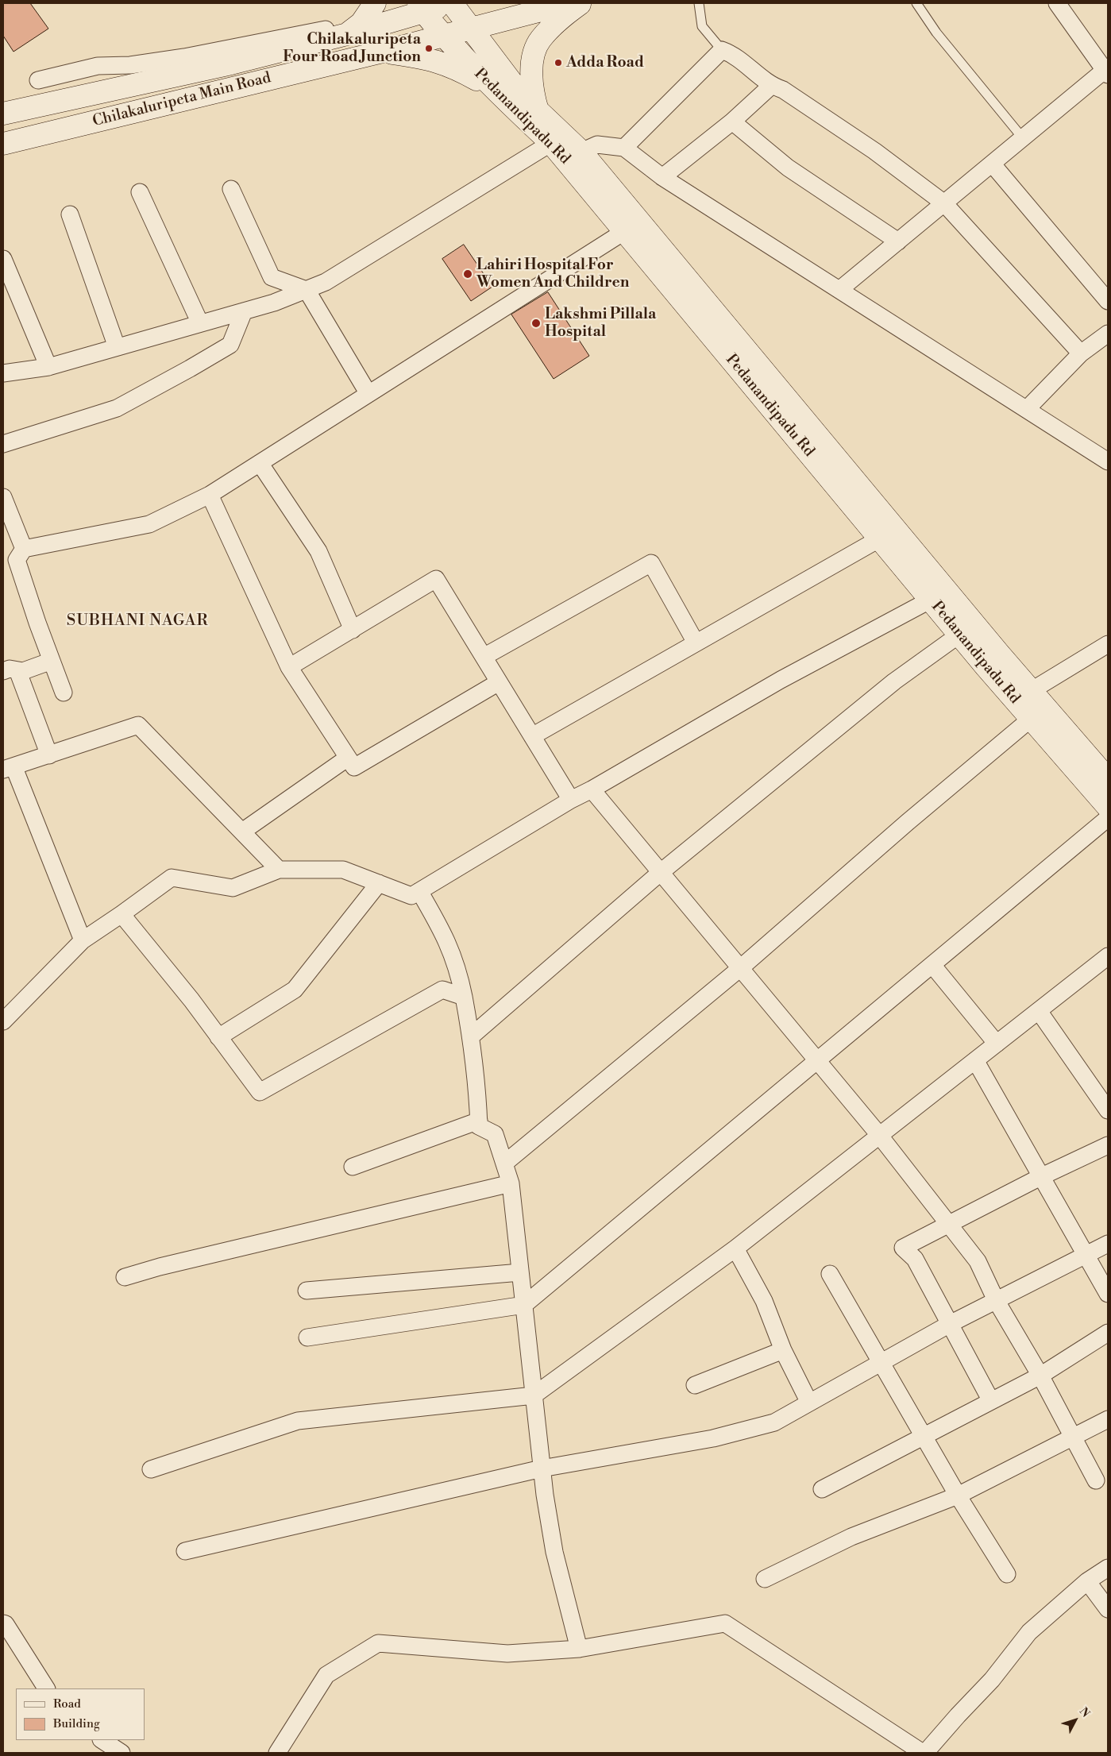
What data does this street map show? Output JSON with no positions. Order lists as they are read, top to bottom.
{
  "streets": {
    "main road": ["Chilakaluripeta Main Road", "Pedanandipadu Rd"]
  },
  "crossings": [
    ["Chilakaluripeta Main Road", "Pedanandipadu Rd"]
  ],
  "districts": ["SUBHANI NAGAR"],
  "places": [
    "Chilakaluripeta Four Road Junction",
    "Adda Road",
    "Lahiri Hospital For Women And Children",
    "Lakshmi Pillala Hospital"
  ],
  "legend": ["Road", "Building"],
  "north": "top right"
}
